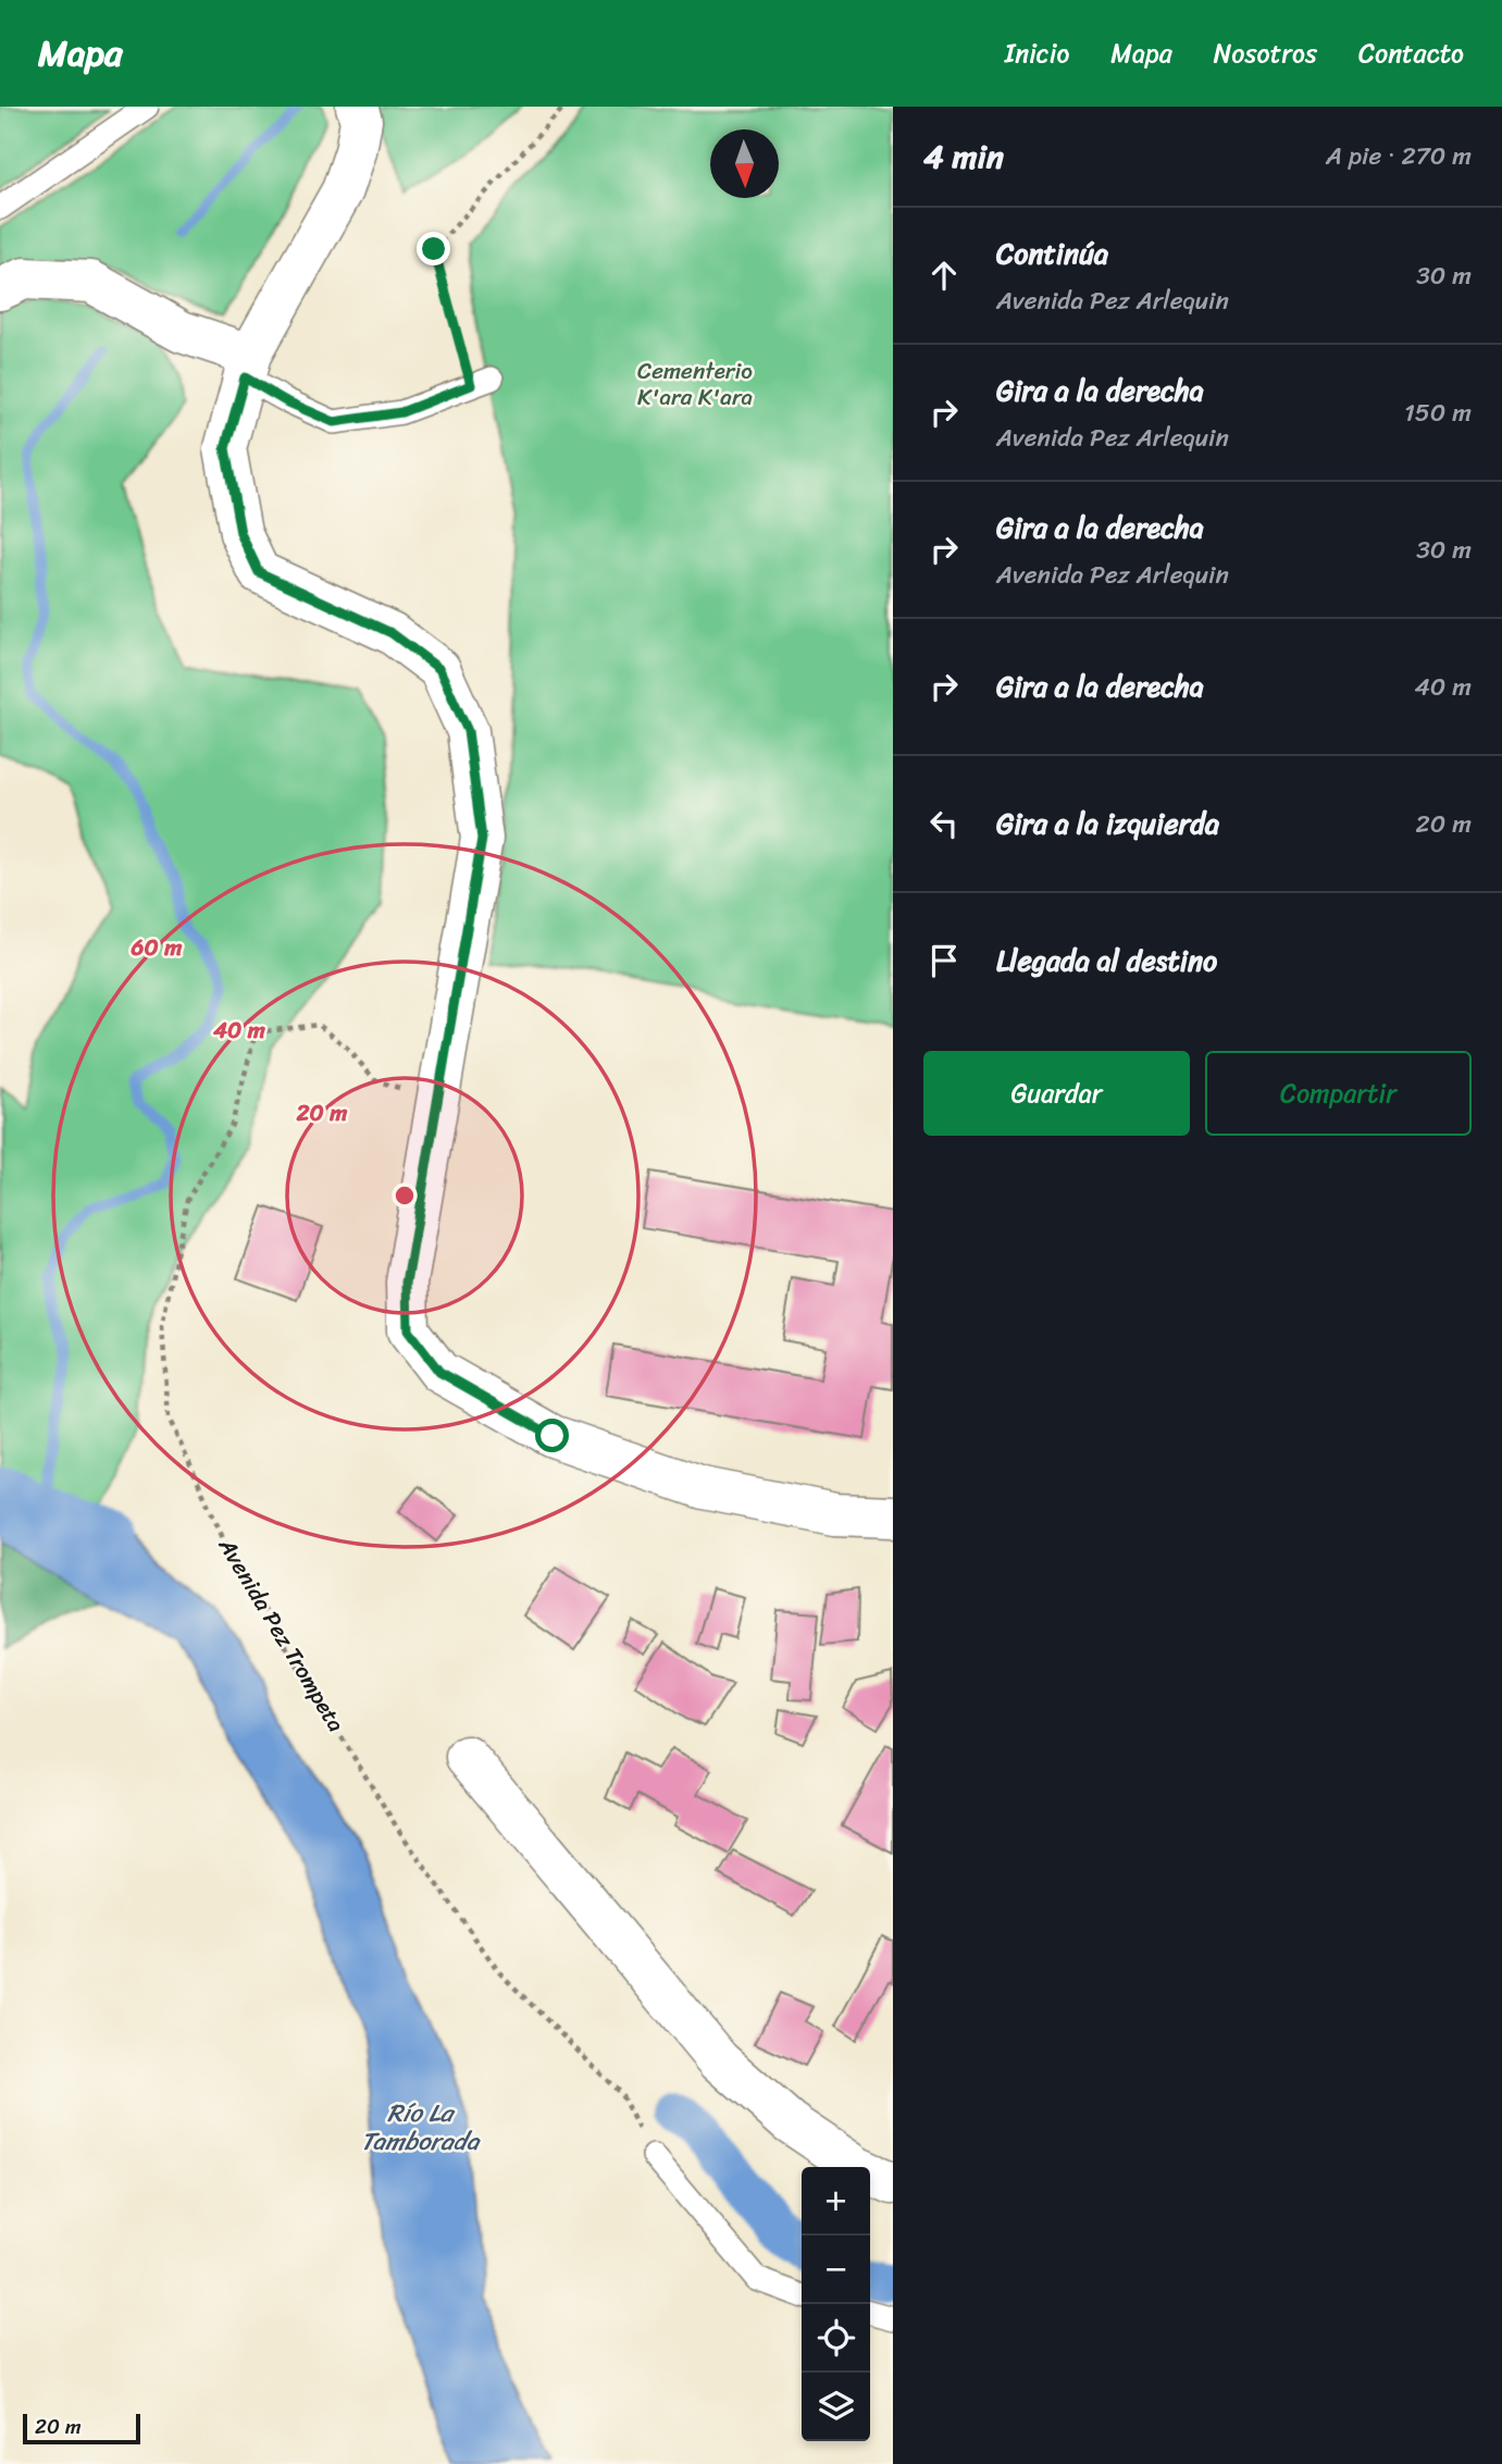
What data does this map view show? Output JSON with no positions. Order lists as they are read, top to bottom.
{
  "streets": {
    "path": ["Avenida Pez Trompeta"]
  },
  "water": ["Río La Tamborada"],
  "parks": ["Cementerio K'ara K'ara"],
  "scale_bar": "20 m",
  "north": "bottom",
  "page": {
    "header": "Mapa",
    "nav": [
      "Inicio",
      "Mapa",
      "Nosotros",
      "Contacto"
    ],
    "heading": ["4 min", "A pie · 270 m"],
    "list": [
      ["Continúa", "Avenida Pez Arlequin", "30 m"],
      ["Gira a la derecha", "Avenida Pez Arlequin", "150 m"],
      ["Gira a la derecha", "Avenida Pez Arlequin", "30 m"],
      ["Gira a la derecha", "40 m"],
      ["Gira a la izquierda", "20 m"],
      "Llegada al destino"
    ],
    "buttons": ["Guardar", "Compartir"],
    "map_buttons": ["+", "−"],
    "scale": "20 m"
  },
  "rings": ["60 m", "40 m", "20 m"]
}
